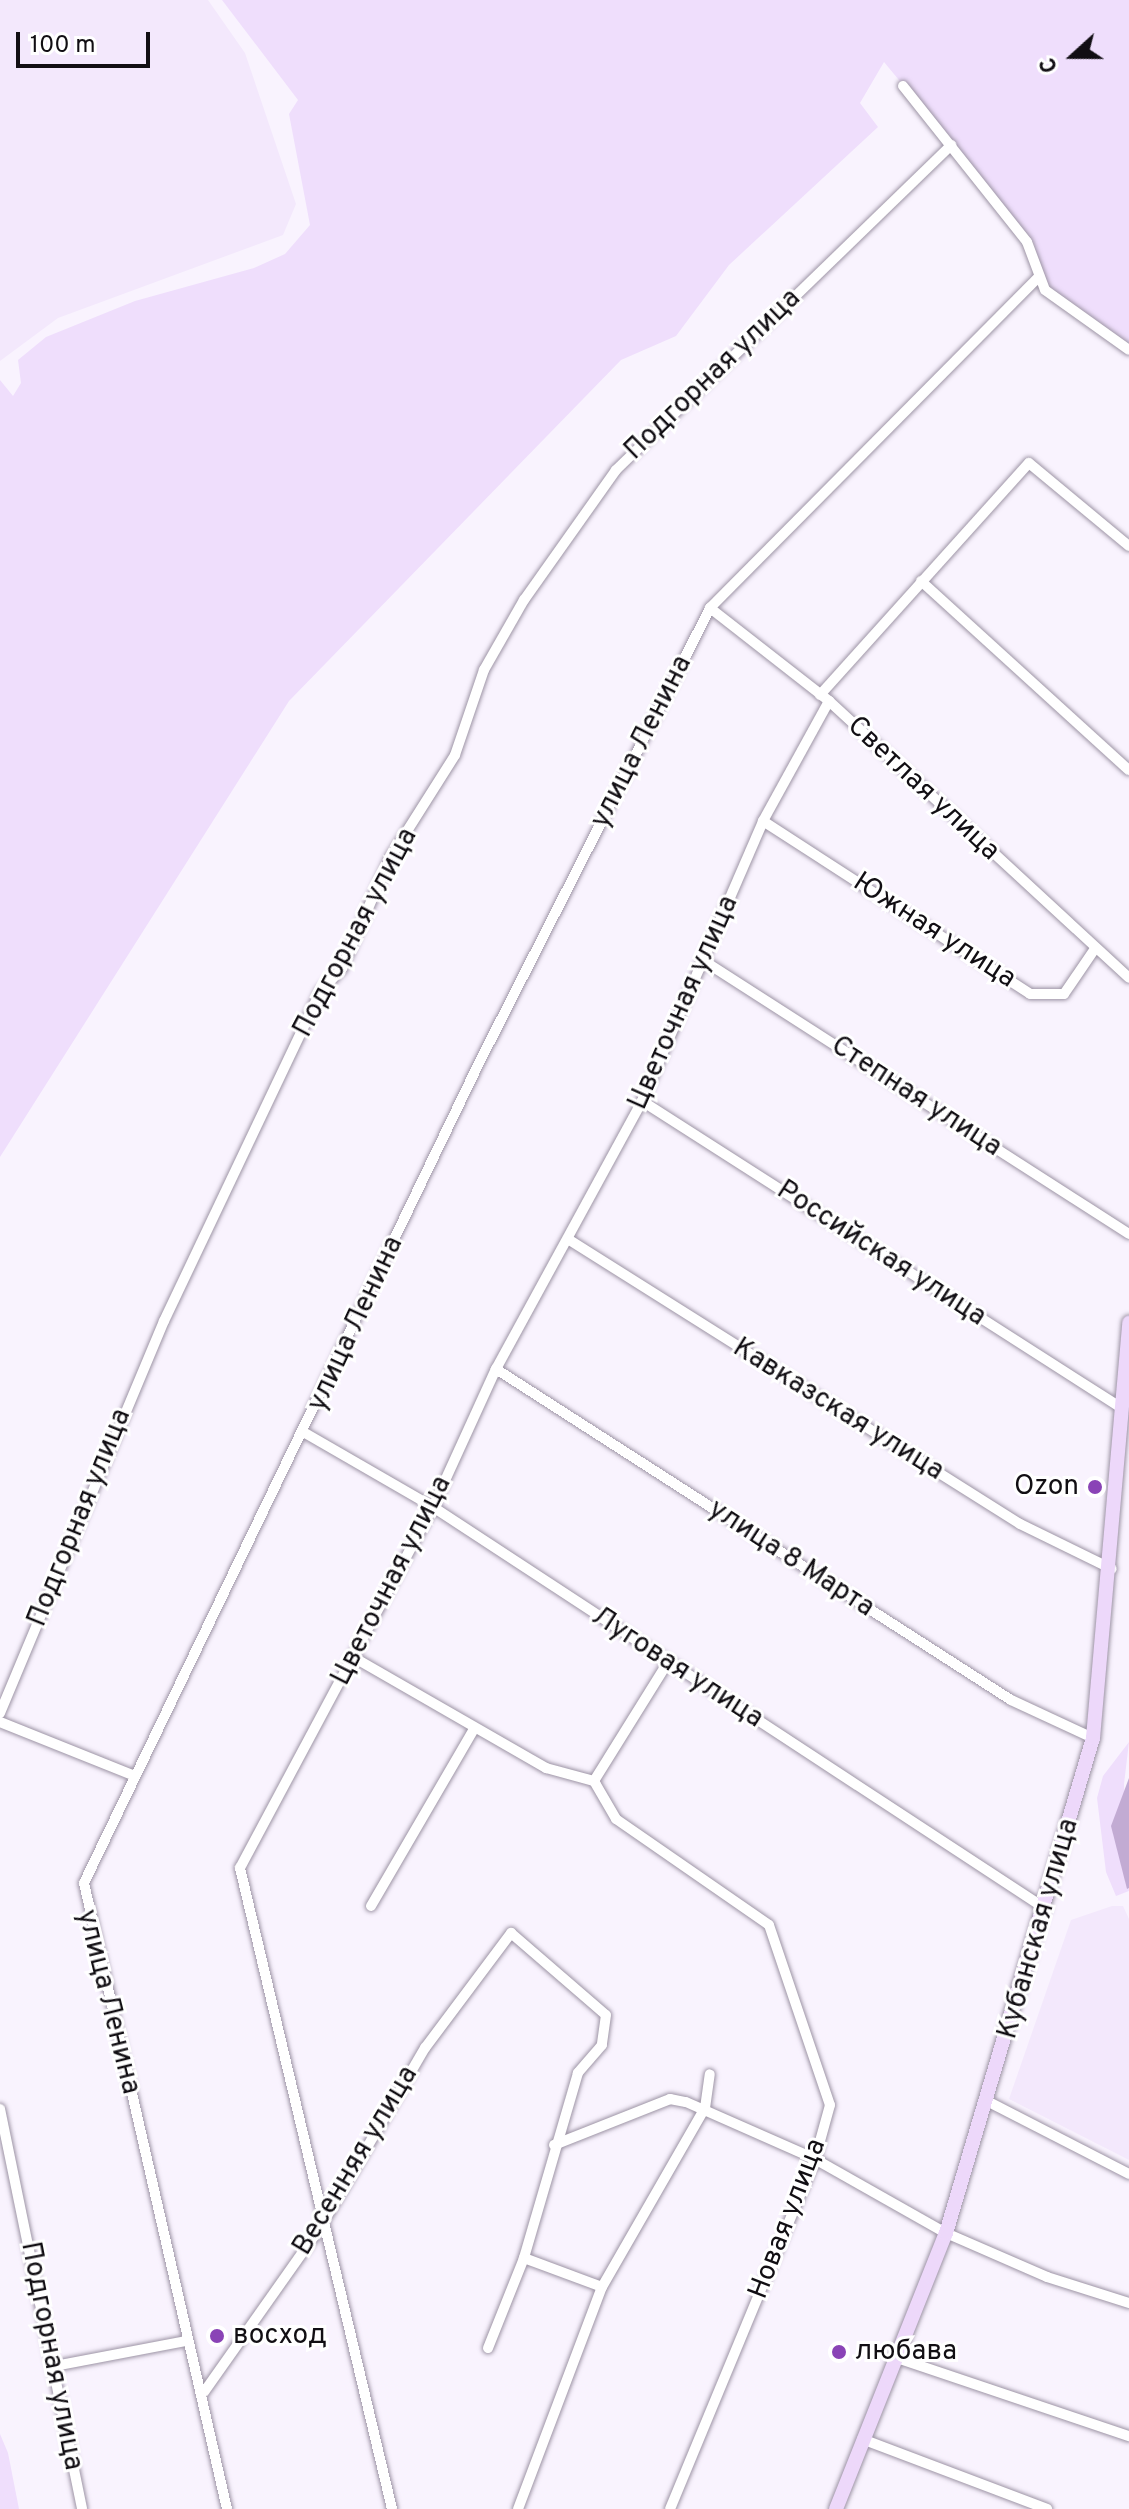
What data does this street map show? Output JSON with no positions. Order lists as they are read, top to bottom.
{
  "streets": {
    "main road": ["Кубанская улица"],
    "street": [
      "Подгорная улица",
      "улица Ленина",
      "Светлая улица",
      "Южная улица",
      "Цветочная улица",
      "Степная улица",
      "Российская улица",
      "Кавказская улица",
      "улица 8 Марта",
      "Луговая улица",
      "Весенняя улица",
      "Новая улица"
    ]
  },
  "crossings": [
    ["улица Ленина", "Светлая улица"],
    ["улица Ленина", "Луговая улица"],
    ["улица Ленина", "Весенняя улица"],
    ["Светлая улица", "Южная улица"],
    ["Светлая улица", "Цветочная улица"],
    ["Южная улица", "Цветочная улица"],
    ["Цветочная улица", "Степная улица"],
    ["Цветочная улица", "Российская улица"],
    ["Цветочная улица", "Кавказская улица"],
    ["Цветочная улица", "улица 8 Марта"],
    ["Цветочная улица", "Луговая улица"],
    ["Цветочная улица", "Весенняя улица"],
    ["Российская улица", "Кубанская улица"],
    ["Кавказская улица", "Кубанская улица"],
    ["улица 8 Марта", "Кубанская улица"],
    ["Луговая улица", "Кубанская улица"]
  ],
  "places": ["Ozon", "восход", "любава"],
  "scale_bar": "100 m",
  "north": "left"
}
